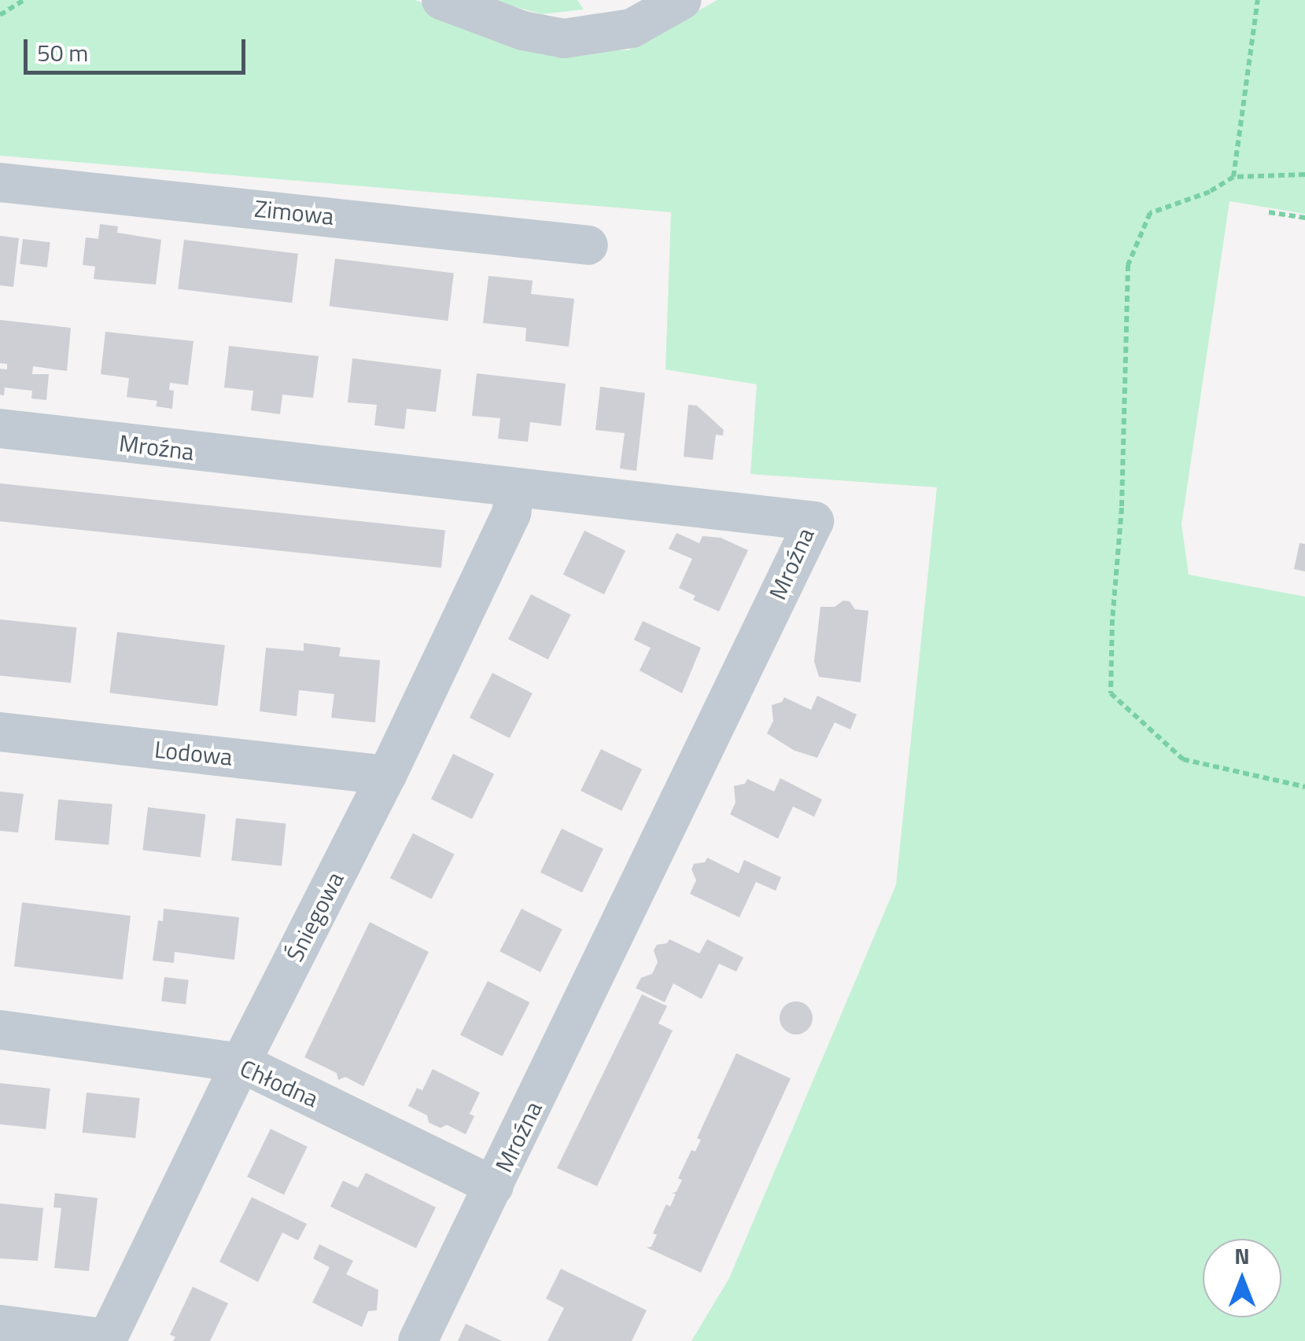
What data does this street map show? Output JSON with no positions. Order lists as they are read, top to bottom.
{
  "streets": {
    "street": [
      "Zimowa",
      "Mroźna",
      "Lodowa",
      "Śniegowa",
      "Chłodna"
    ]
  },
  "crossings": [
    ["Mroźna", "Śniegowa"],
    ["Mroźna", "Chłodna"],
    ["Lodowa", "Śniegowa"],
    ["Śniegowa", "Chłodna"]
  ],
  "scale_bar": "50 m",
  "north": "top"
}
